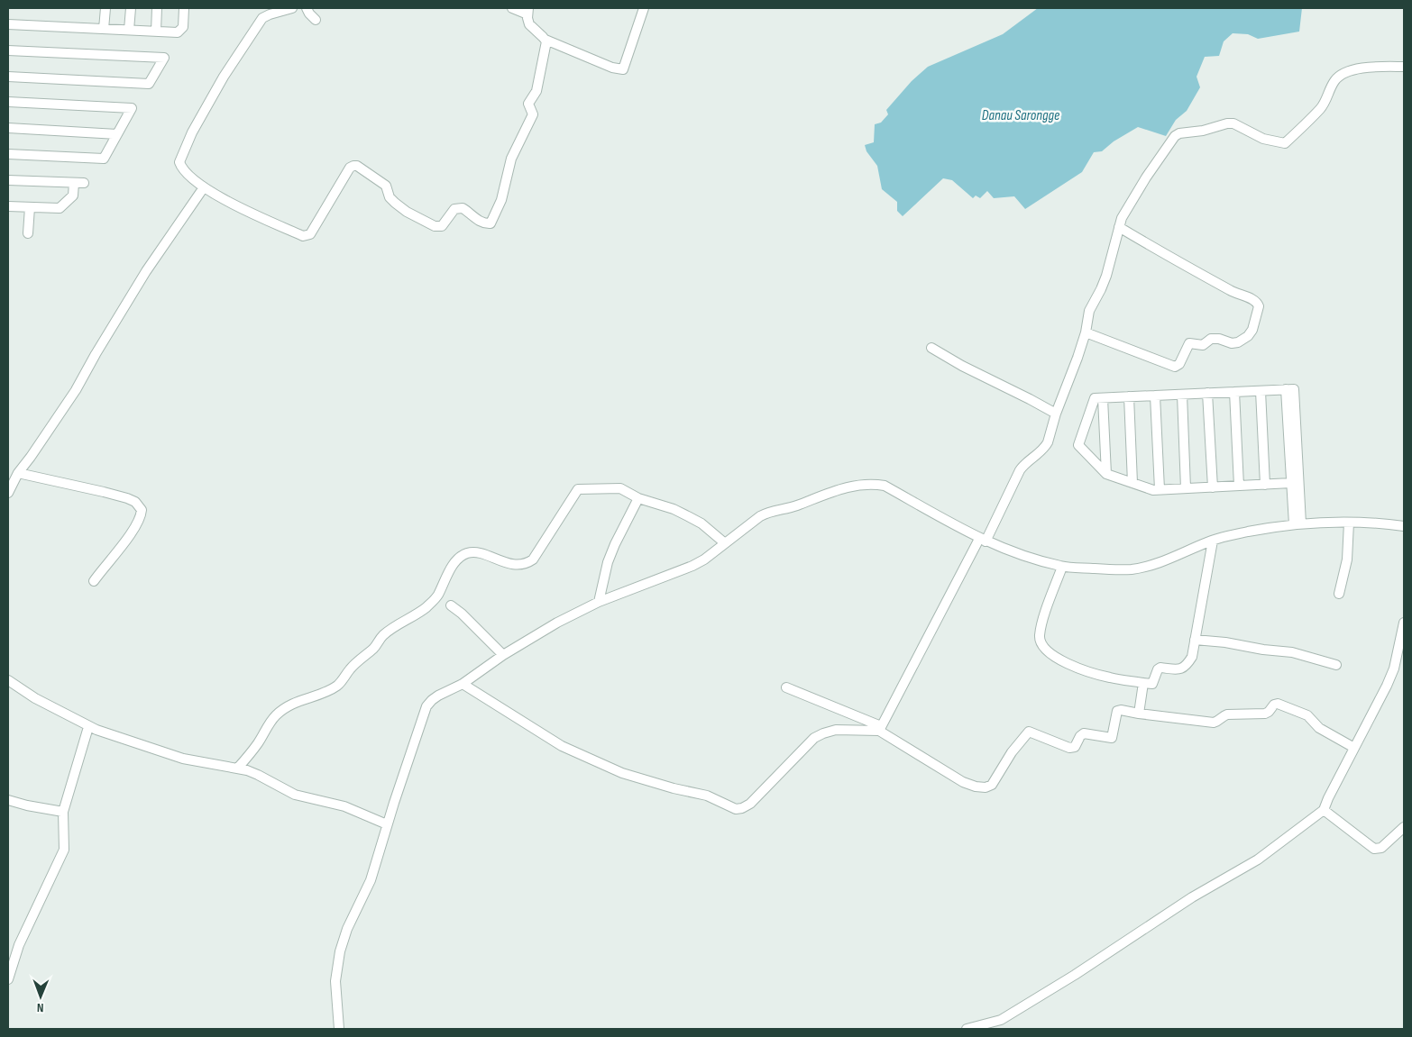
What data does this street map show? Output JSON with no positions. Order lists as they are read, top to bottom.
{
  "water": ["Danau Sarongge"],
  "north": "bottom"
}
